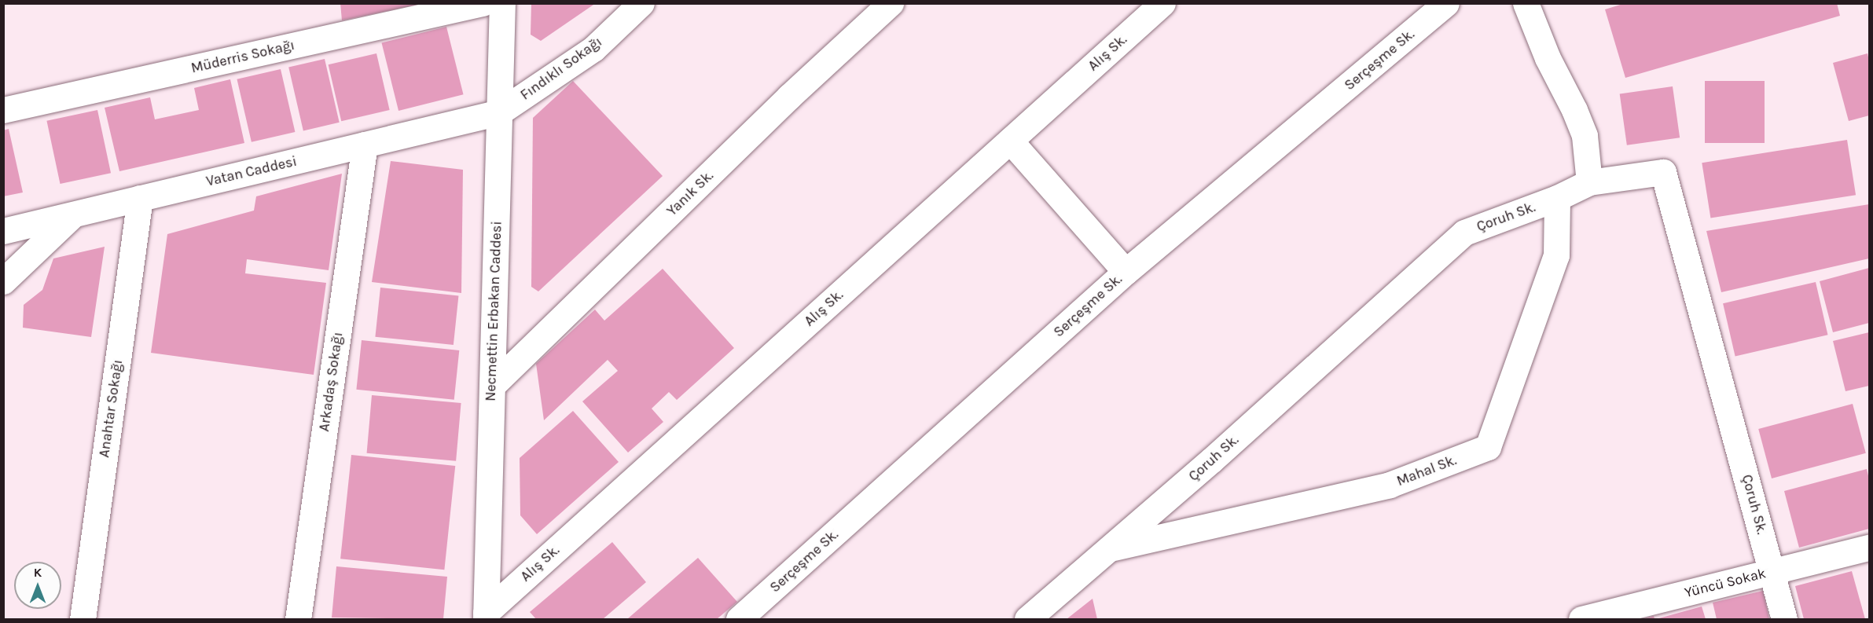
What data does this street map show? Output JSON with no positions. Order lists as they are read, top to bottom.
{
  "streets": {
    "street": [
      "Alış Sk.",
      "Müderris Sokağı",
      "Serçeşme Sk.",
      "Fındıklı Sokağı",
      "Vatan Caddesi",
      "Yanık Sk.",
      "Çoruh Sk.",
      "Necmettin Erbakan Caddesi",
      "Arkadaş Sokağı",
      "Anahtar Sokağı",
      "Mahal Sk.",
      "Yüncü Sokak"
    ]
  },
  "crossings": [
    ["Alış Sk.", "Necmettin Erbakan Caddesi"],
    ["Fındıklı Sokağı", "Vatan Caddesi"],
    ["Fındıklı Sokağı", "Necmettin Erbakan Caddesi"],
    ["Vatan Caddesi", "Necmettin Erbakan Caddesi"],
    ["Vatan Caddesi", "Arkadaş Sokağı"],
    ["Vatan Caddesi", "Anahtar Sokağı"],
    ["Yanık Sk.", "Necmettin Erbakan Caddesi"],
    ["Çoruh Sk.", "Mahal Sk."],
    ["Çoruh Sk.", "Yüncü Sokak"]
  ],
  "north": "top"
}
